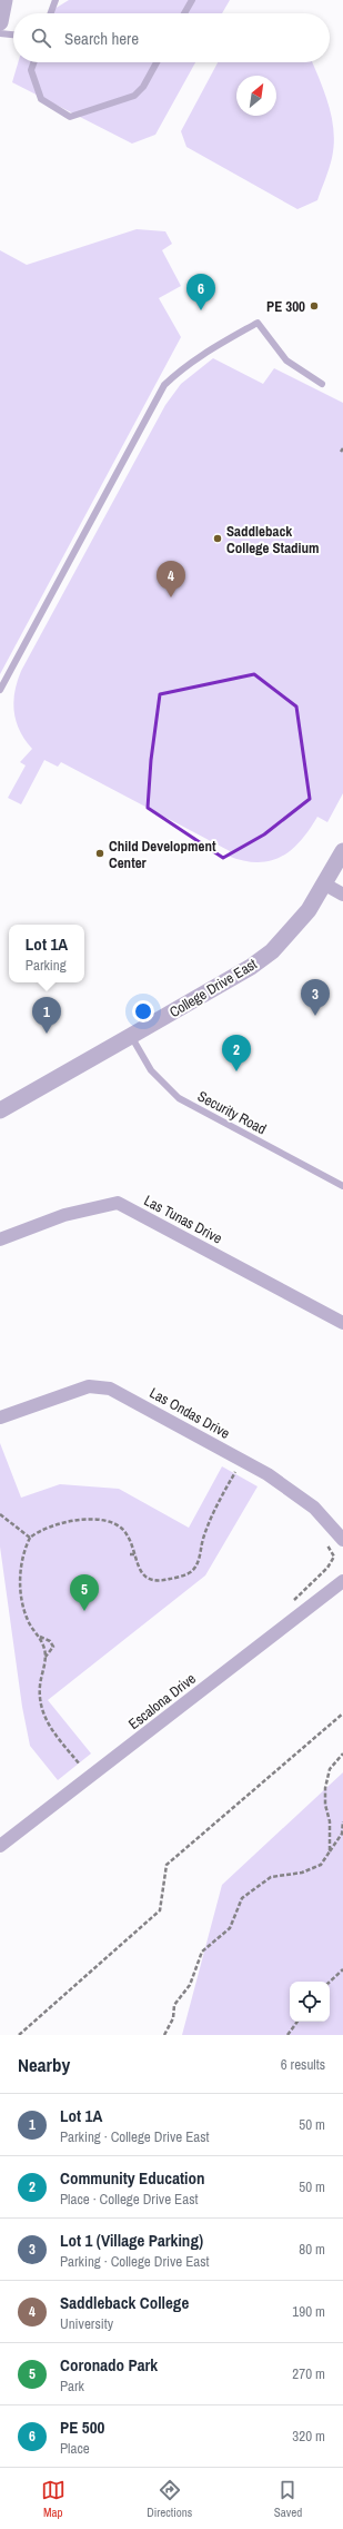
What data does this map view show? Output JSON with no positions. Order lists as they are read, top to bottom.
{
  "streets": {
    "street": [
      "College Drive East",
      "Las Tunas Drive",
      "Las Ondas Drive",
      "Escalona Drive"
    ],
    "lane": ["Security Road"]
  },
  "crossings": [
    ["College Drive East", "Security Road"]
  ],
  "places": ["PE 300", "Saddleback College Stadium", "Child Development Center"],
  "north": "top right",
  "page": {
    "search": "Search here",
    "pins": [
      "6",
      "4",
      "3",
      "1",
      "2",
      "5"
    ],
    "popup": ["Lot 1A", "Parking"],
    "heading": ["Nearby", "6 results"],
    "list": [
      {
        "mark": "1",
        "name": "Lot 1A",
        "note": "Parking · College Drive East",
        "value": "50 m"
      },
      {
        "mark": "2",
        "name": "Community Education",
        "note": "Place · College Drive East",
        "value": "50 m"
      },
      {
        "mark": "3",
        "name": "Lot 1 (Village Parking)",
        "note": "Parking · College Drive East",
        "value": "80 m"
      },
      {
        "mark": "4",
        "name": "Saddleback College",
        "note": "University",
        "value": "190 m"
      },
      {
        "mark": "5",
        "name": "Coronado Park",
        "note": "Park",
        "value": "270 m"
      },
      {
        "mark": "6",
        "name": "PE 500",
        "note": "Place",
        "value": "320 m"
      }
    ],
    "nav": ["Map", "Directions", "Saved"]
  }
}
